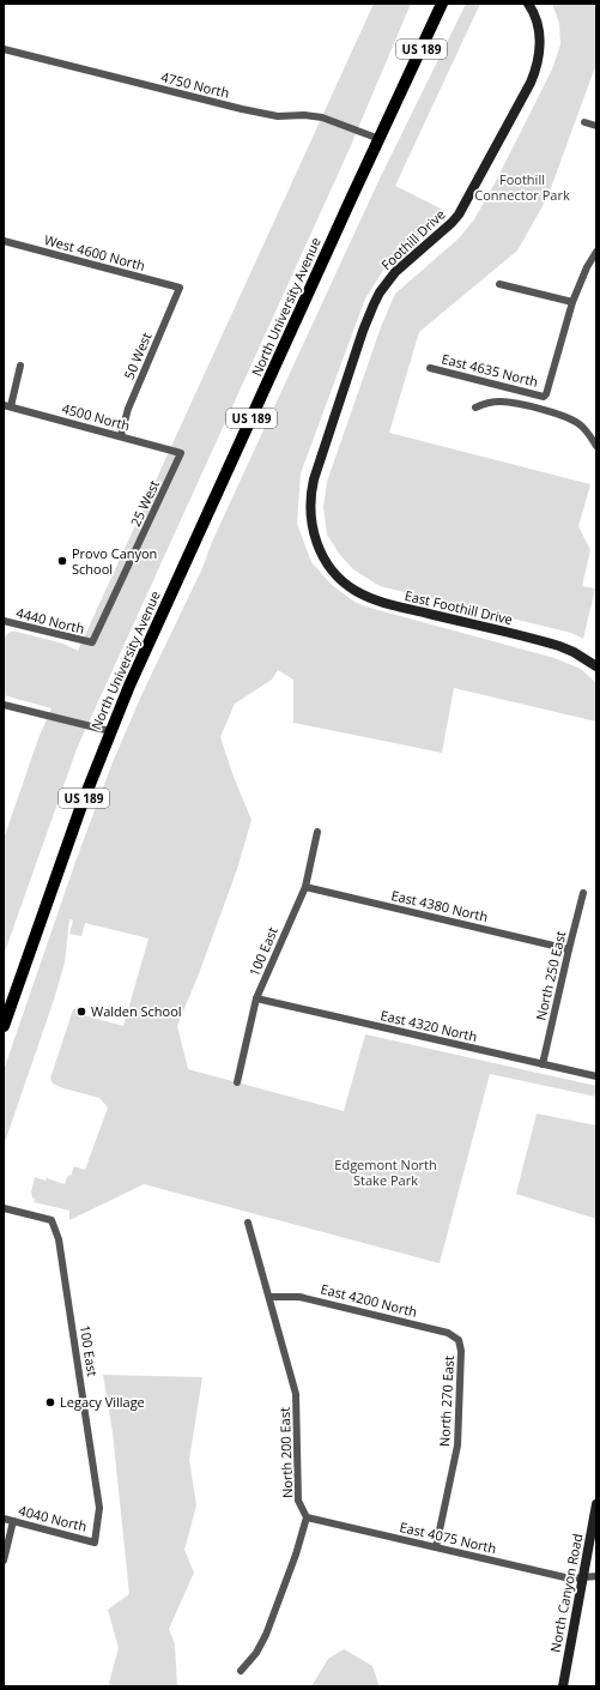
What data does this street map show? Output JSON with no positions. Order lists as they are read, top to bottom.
{
  "streets": {
    "highway": ["US 189", "North University Avenue"],
    "main road": ["Foothill Drive", "East Foothill Drive", "North Canyon Road"],
    "street": [
      "4750 North",
      "West 4600 North",
      "50 West",
      "East 4635 North",
      "4500 North",
      "25 West",
      "4440 North",
      "East 4380 North",
      "100 East",
      "North 250 East",
      "East 4320 North",
      "East 4200 North",
      "North 270 East",
      "North 200 East",
      "4040 North",
      "East 4075 North"
    ]
  },
  "crossings": [
    ["4750 North", "North University Avenue"],
    ["Foothill Drive", "East Foothill Drive"],
    ["West 4600 North", "50 West"],
    ["50 West", "4500 North"],
    ["4500 North", "25 West"],
    ["25 West", "4440 North"],
    ["East 4380 North", "100 East"],
    ["East 4380 North", "North 250 East"],
    ["100 East", "East 4320 North"],
    ["100 East", "4040 North"],
    ["North 250 East", "East 4320 North"],
    ["East 4200 North", "North 270 East"],
    ["East 4200 North", "North 200 East"],
    ["North 270 East", "East 4075 North"],
    ["North 200 East", "East 4075 North"],
    ["East 4075 North", "North Canyon Road"]
  ],
  "parks": ["Foothill Connector Park", "Edgemont North Stake Park"],
  "places": ["Provo Canyon School", "Walden School", "Legacy Village"]
}
